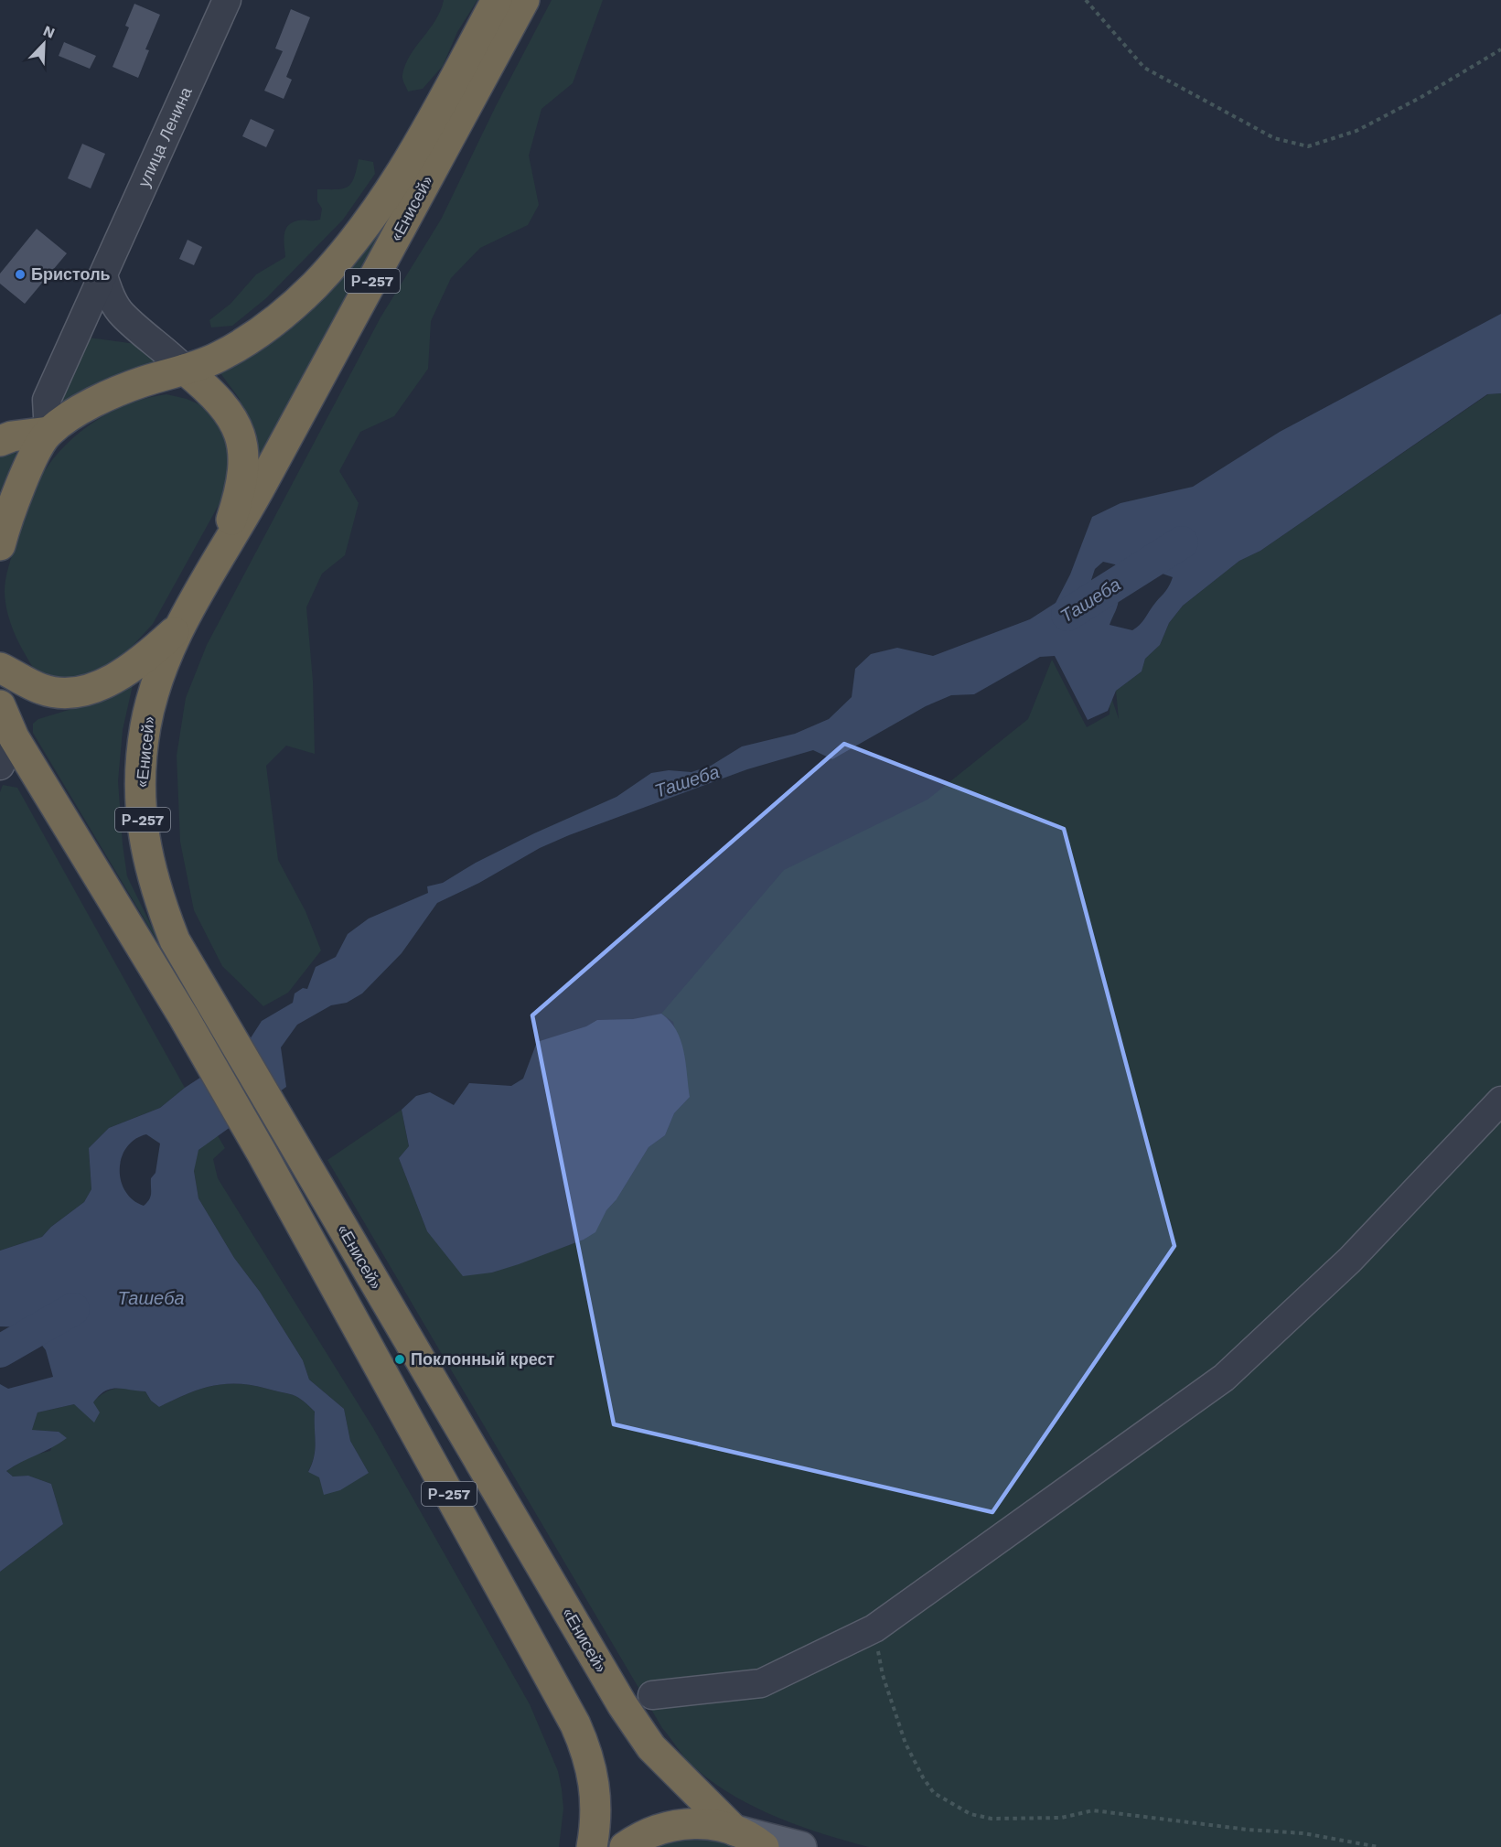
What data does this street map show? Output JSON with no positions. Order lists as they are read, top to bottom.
{
  "streets": {
    "highway": ["«Енисей»", "Р-257"],
    "street": ["улица Ленина"]
  },
  "crossings": [
    ["улица Ленина", "«Енисей»"]
  ],
  "water": ["Ташеба"],
  "places": ["Бристоль", "Поклонный крест"],
  "north": "top right"
}
